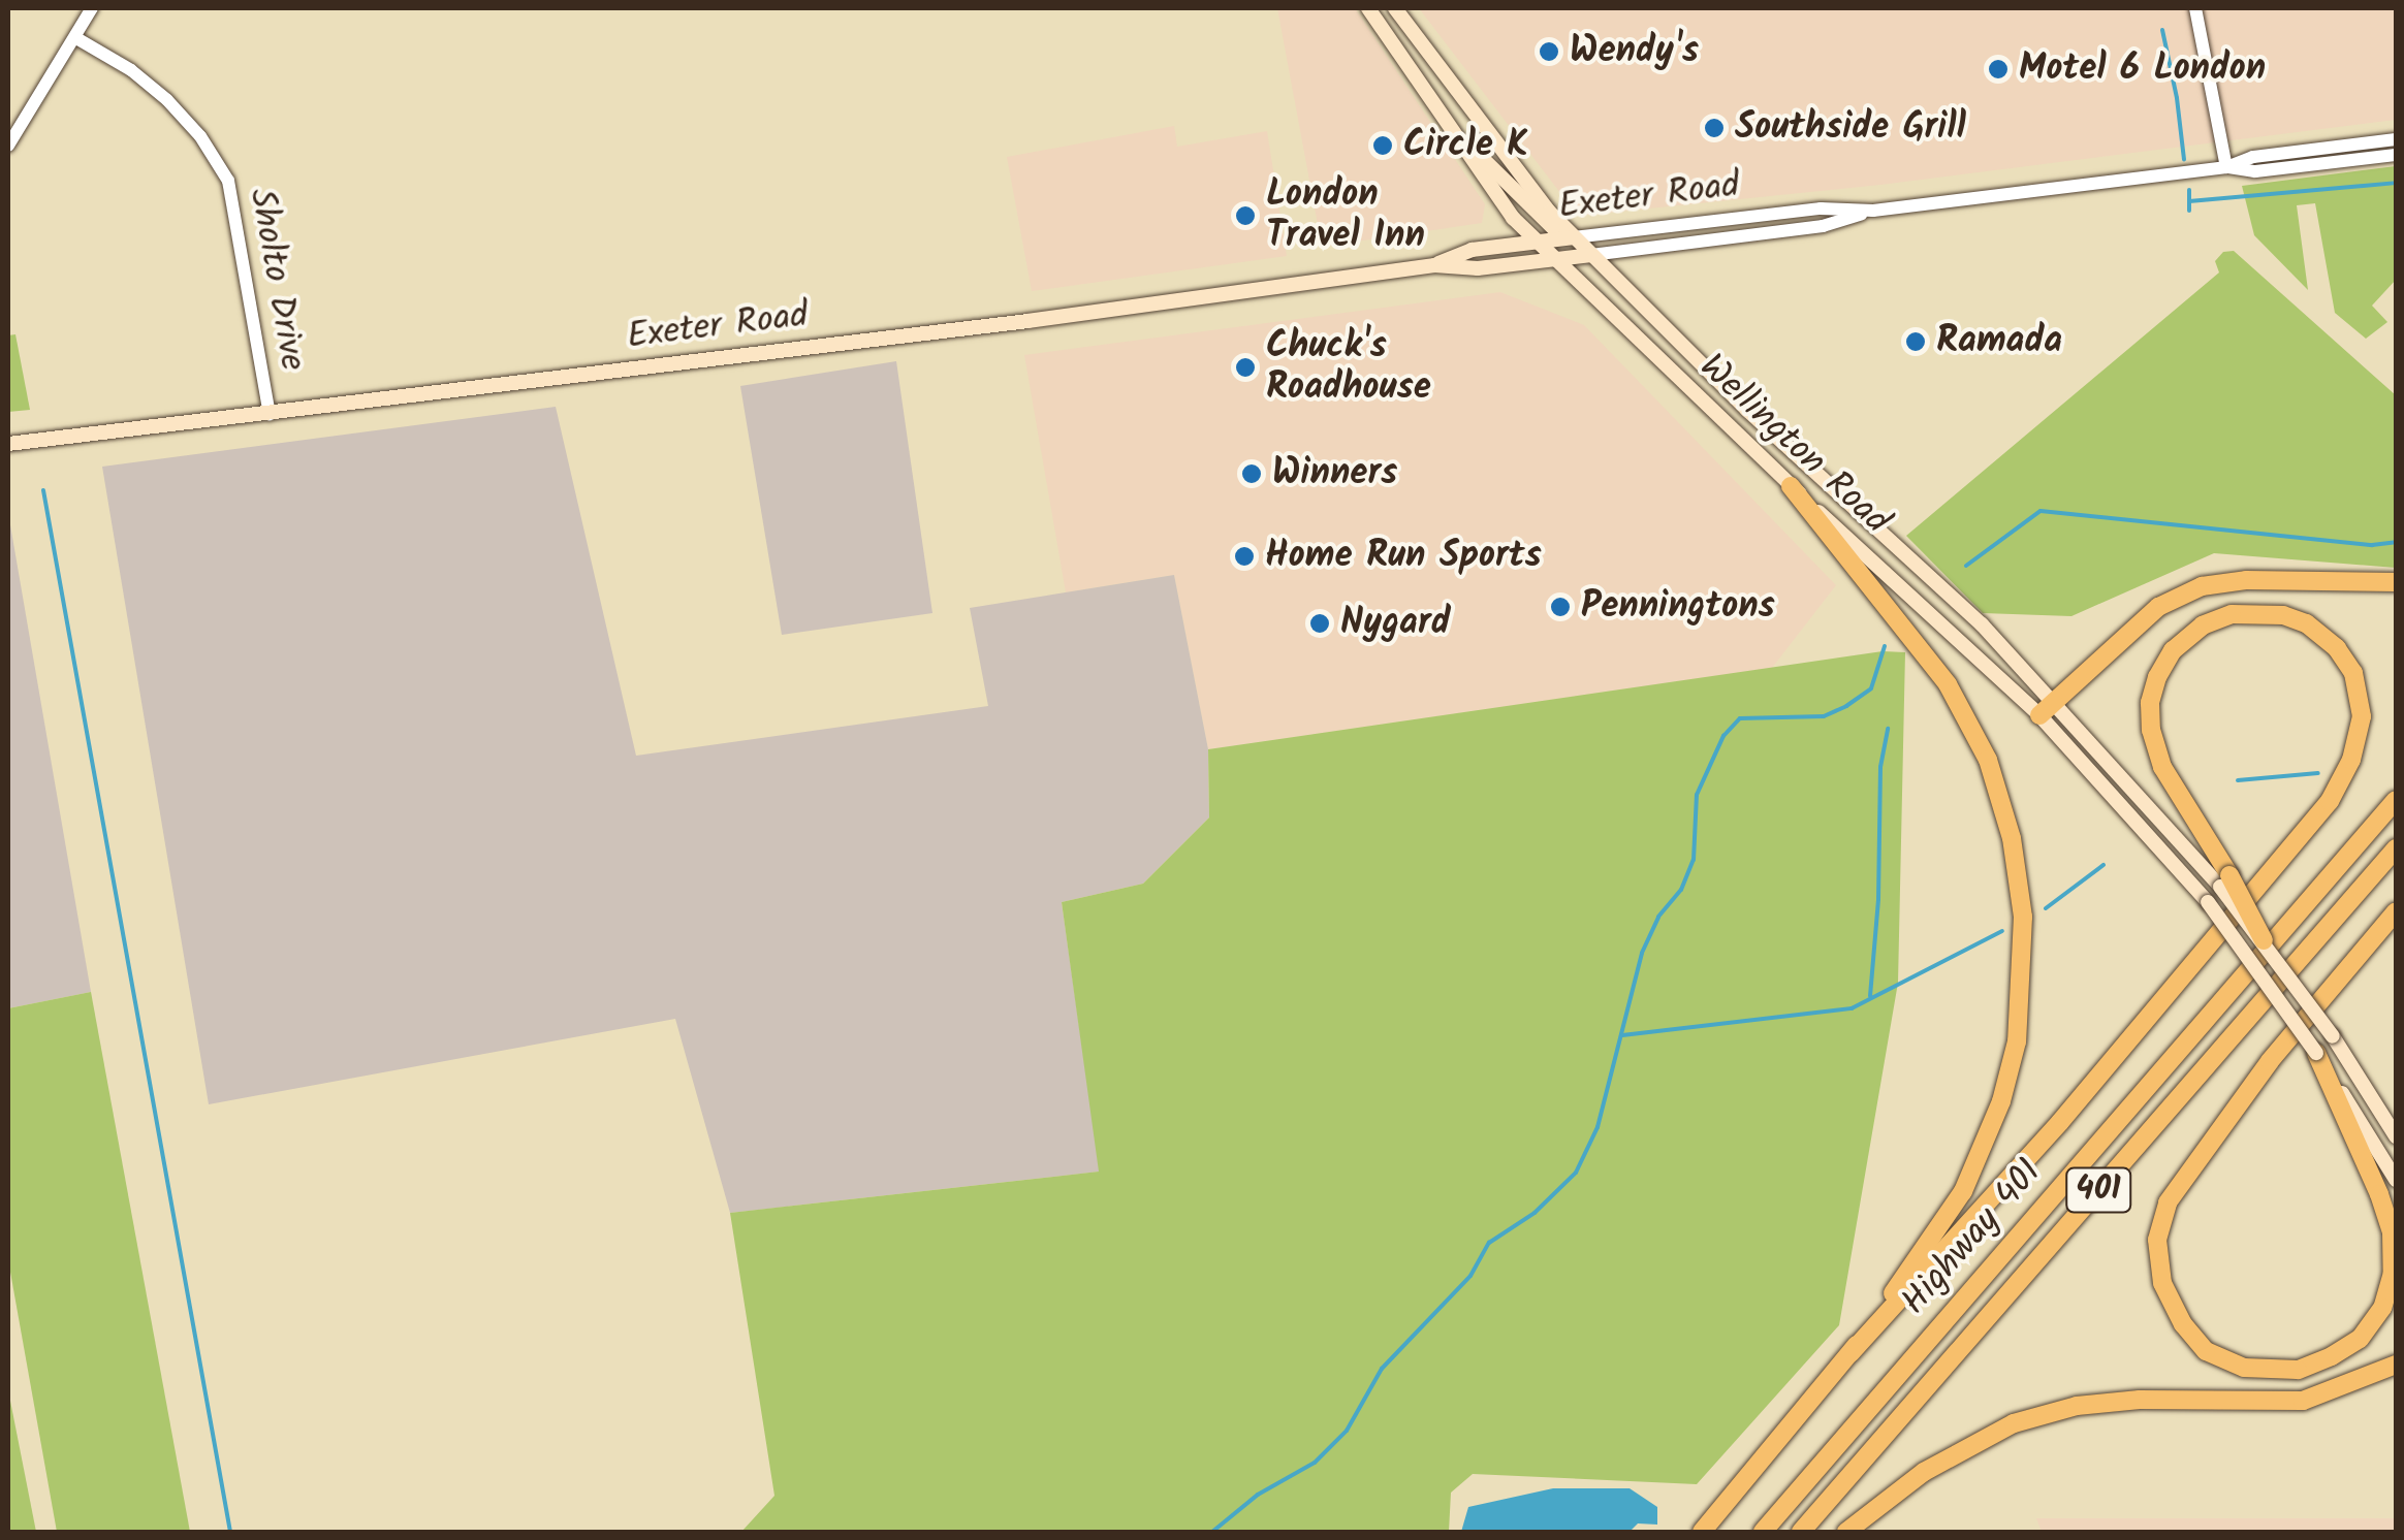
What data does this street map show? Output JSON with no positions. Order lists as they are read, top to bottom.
{
  "streets": {
    "highway": ["401", "Highway 401"],
    "main road": ["Exeter Road", "Wellington Road"],
    "street": ["Sholto Drive"]
  },
  "crossings": [
    ["Exeter Road", "Sholto Drive"],
    ["Exeter Road", "Wellington Road"]
  ],
  "places": [
    "Wendy's",
    "Motel 6 London",
    "Southside Grill",
    "Circle K",
    "London Travel Inn",
    "Ramada",
    "Chuck's Roadhouse",
    "Winners",
    "Home Run Sports",
    "Penningtons",
    "Nygard"
  ]
}
